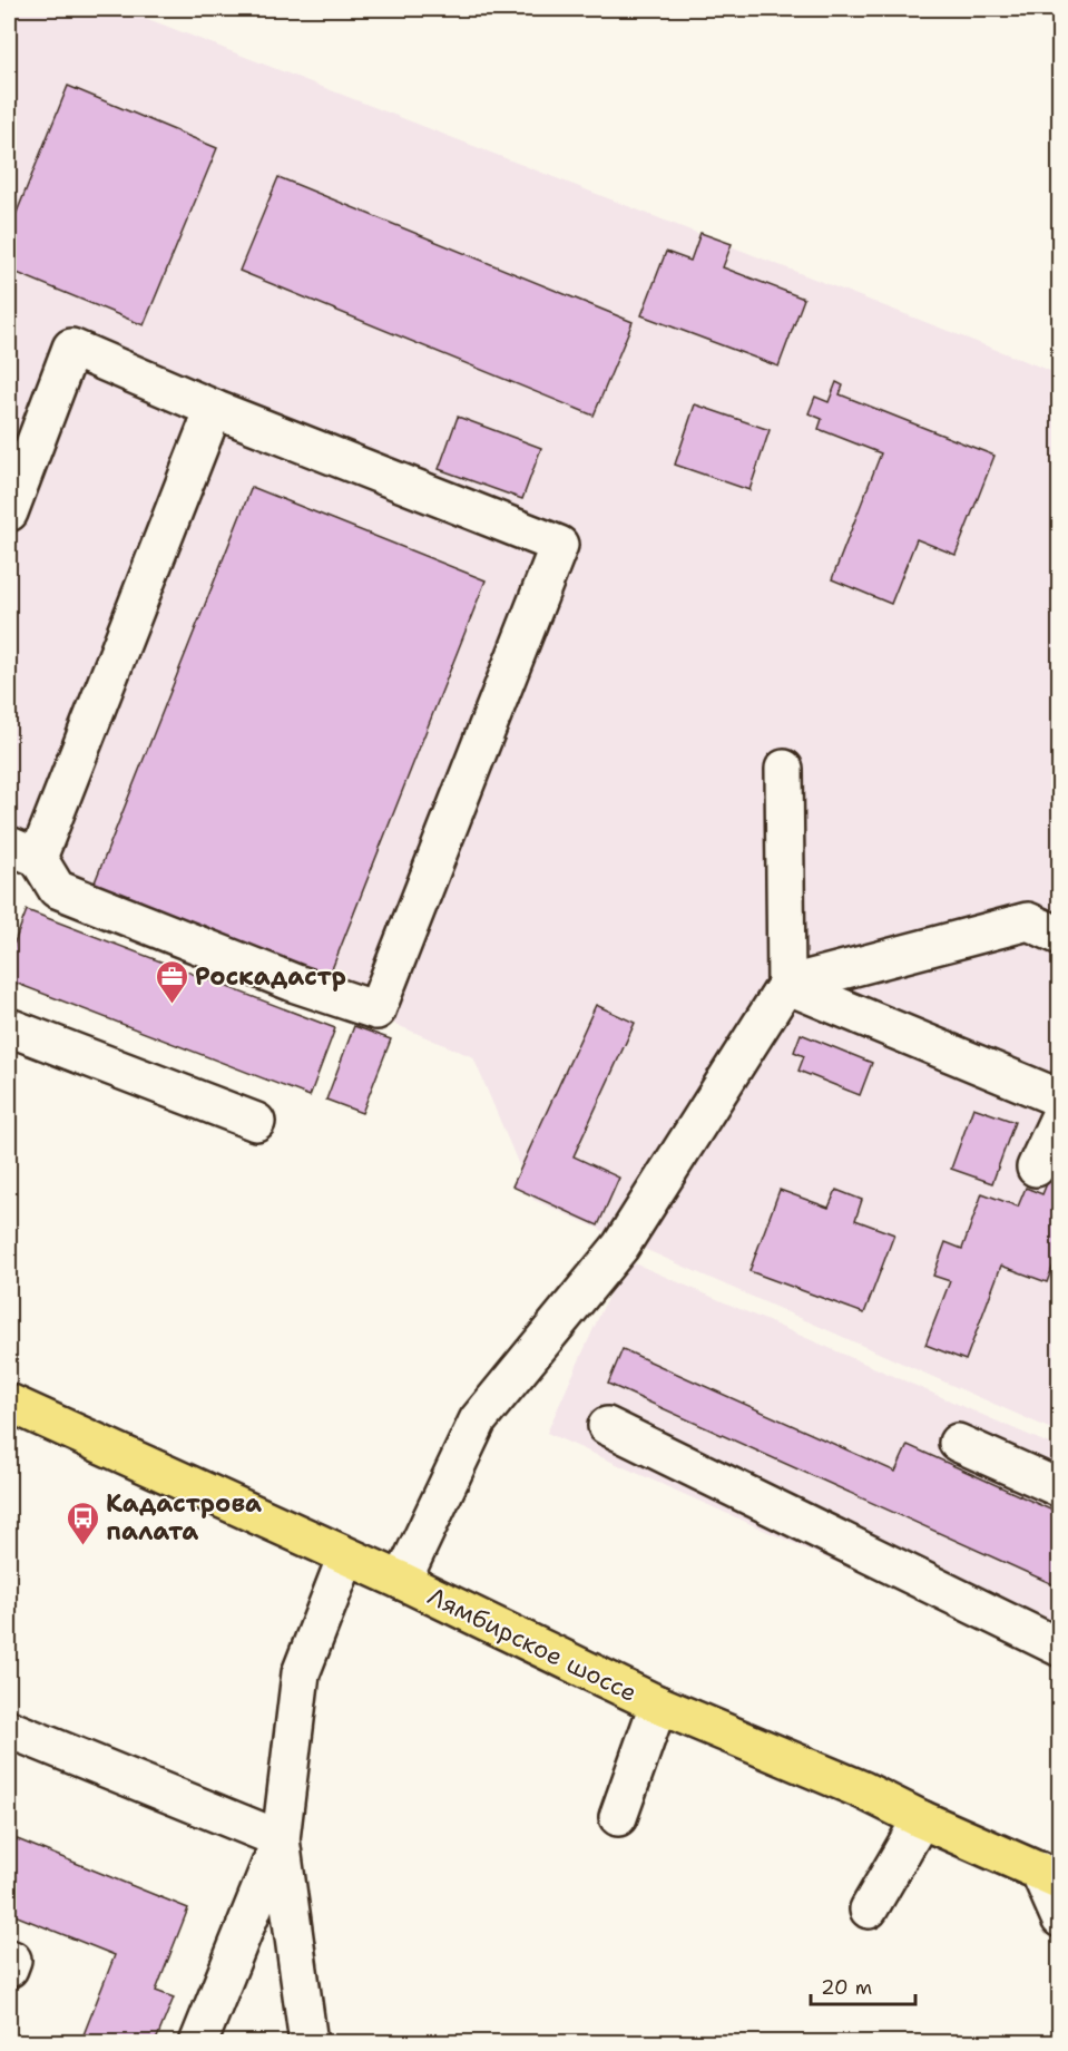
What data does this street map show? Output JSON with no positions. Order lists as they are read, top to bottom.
{
  "streets": {
    "main road": ["Лямбирское шоссе"]
  },
  "places": {
    "office": ["Роскадастр"],
    "bus stop": ["Кадастрова палата"]
  },
  "scale_bar": "20 m"
}
